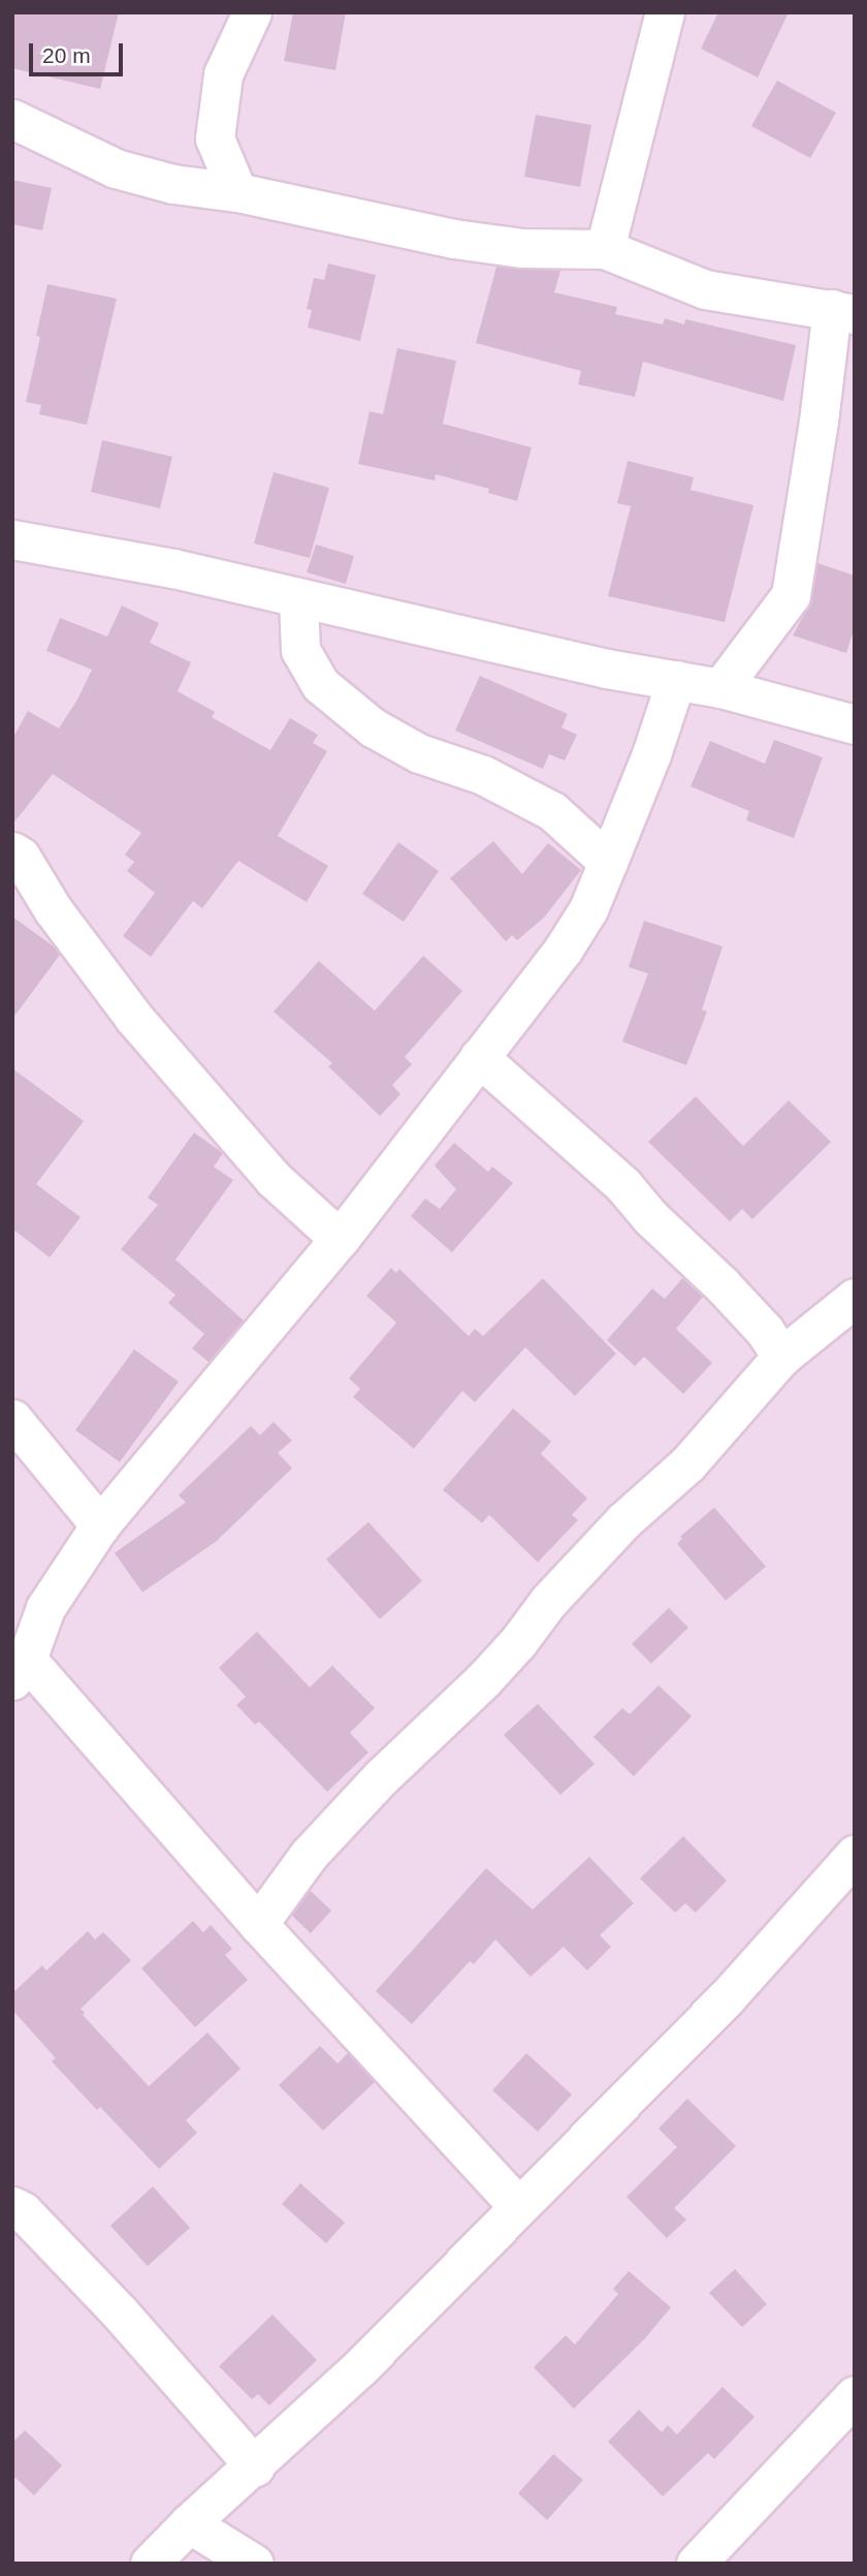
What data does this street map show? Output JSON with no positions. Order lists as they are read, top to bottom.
{
  "scale_bar": "20 m"
}
